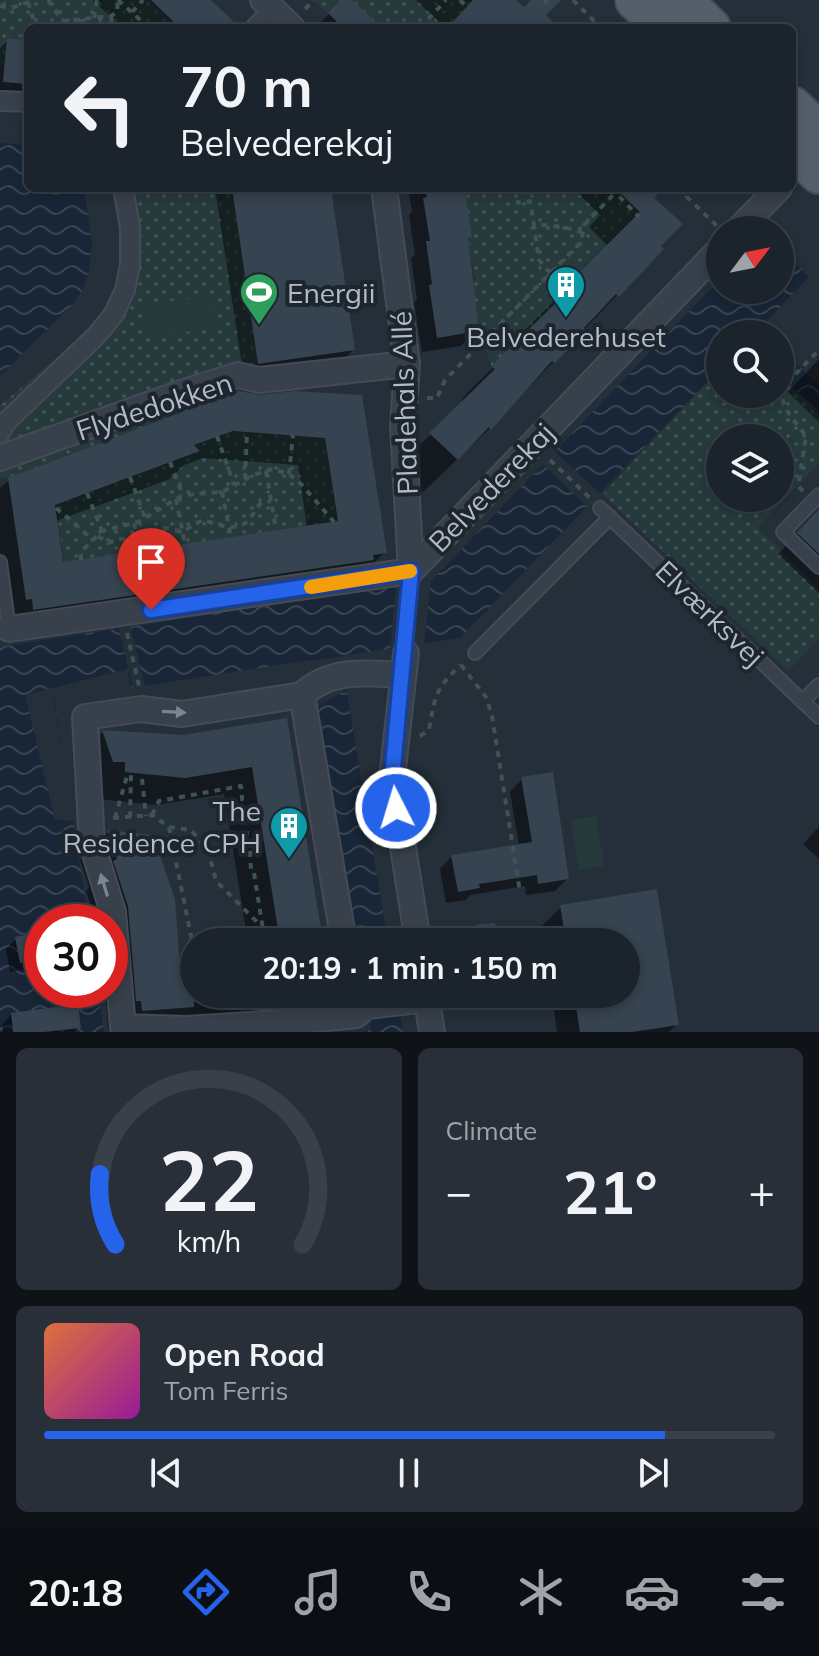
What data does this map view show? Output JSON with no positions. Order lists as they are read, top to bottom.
{
  "streets": {
    "street": ["Pladehals Allé", "Flydedokken", "Belvederekaj"],
    "lane": ["Elværksvej"]
  },
  "crossings": [
    ["Pladehals Allé", "Flydedokken"],
    ["Pladehals Allé", "Belvederekaj"]
  ],
  "places": {
    "building": ["Belvederehuset", "The Residence CPH"],
    "sports": ["Energii"]
  },
  "north": "top right",
  "page": {
    "turn": ["70 m", "Belvederekaj"],
    "limit": "30",
    "trip": "20:19 · 1 min · 150 m",
    "tile": "Climate",
    "heat": ["−", "21°", "+"],
    "song": ["Open Road", "Tom Ferris"],
    "tabs": "20:18",
    "gauge": ["22", "km/h"]
  }
}
